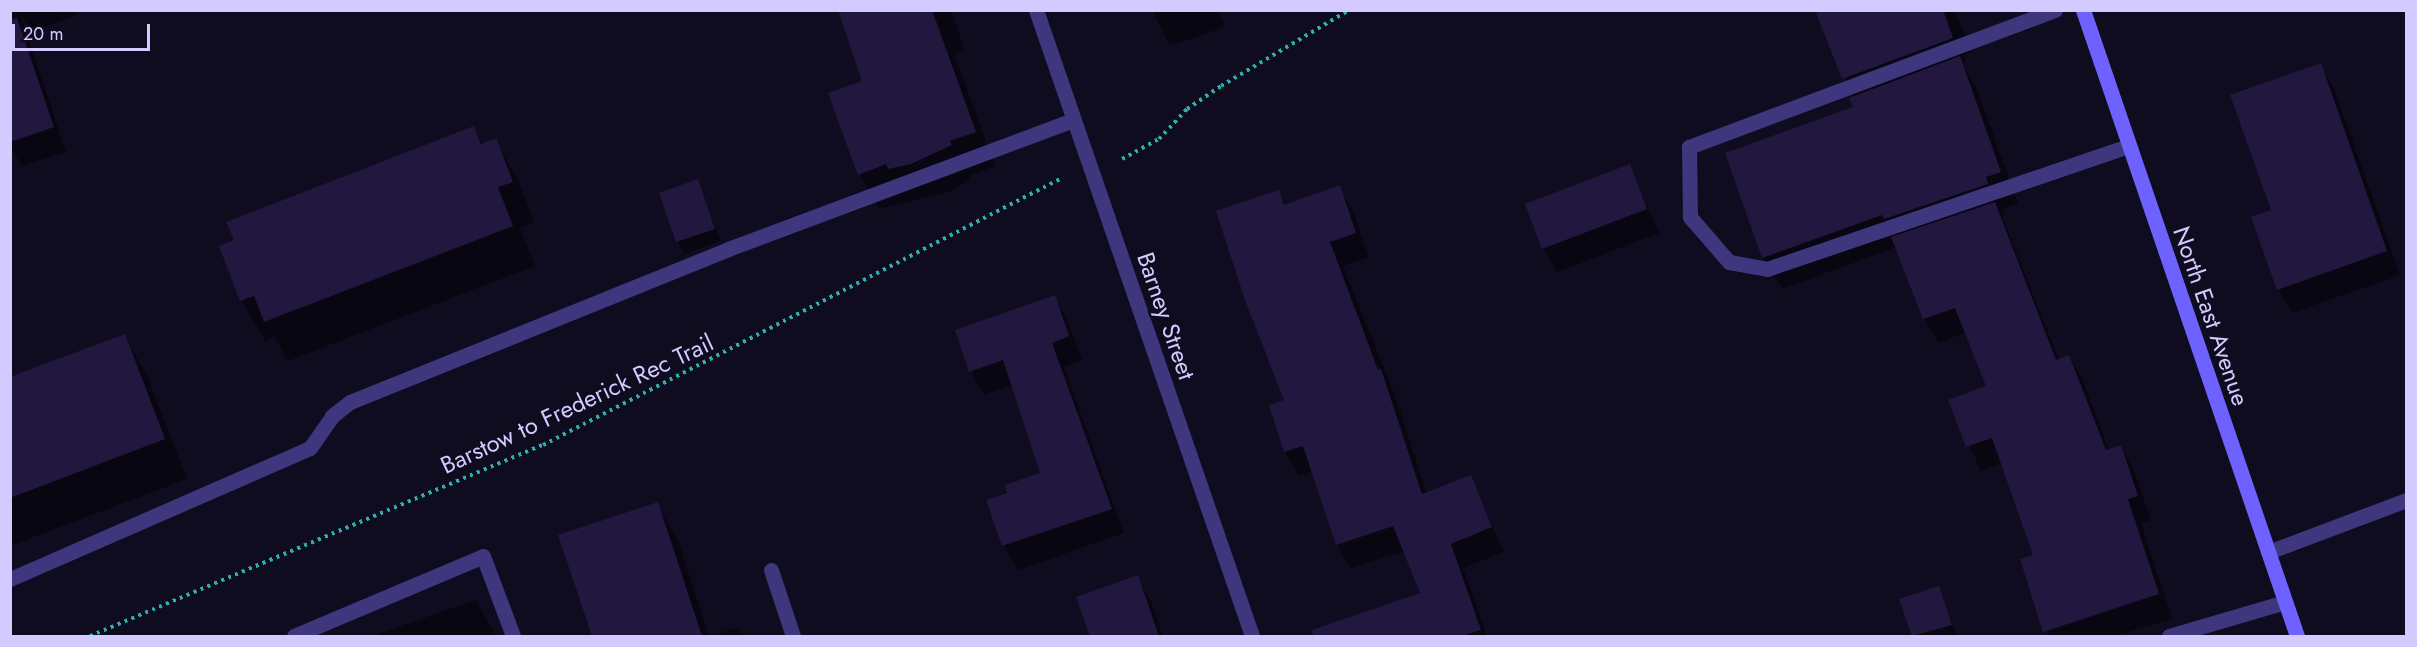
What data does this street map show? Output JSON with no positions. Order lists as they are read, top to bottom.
{
  "streets": {
    "main road": ["North East Avenue"],
    "street": ["Barney Street"],
    "path": ["Barstow to Frederick Rec Trail"]
  },
  "scale_bar": "20 m"
}
